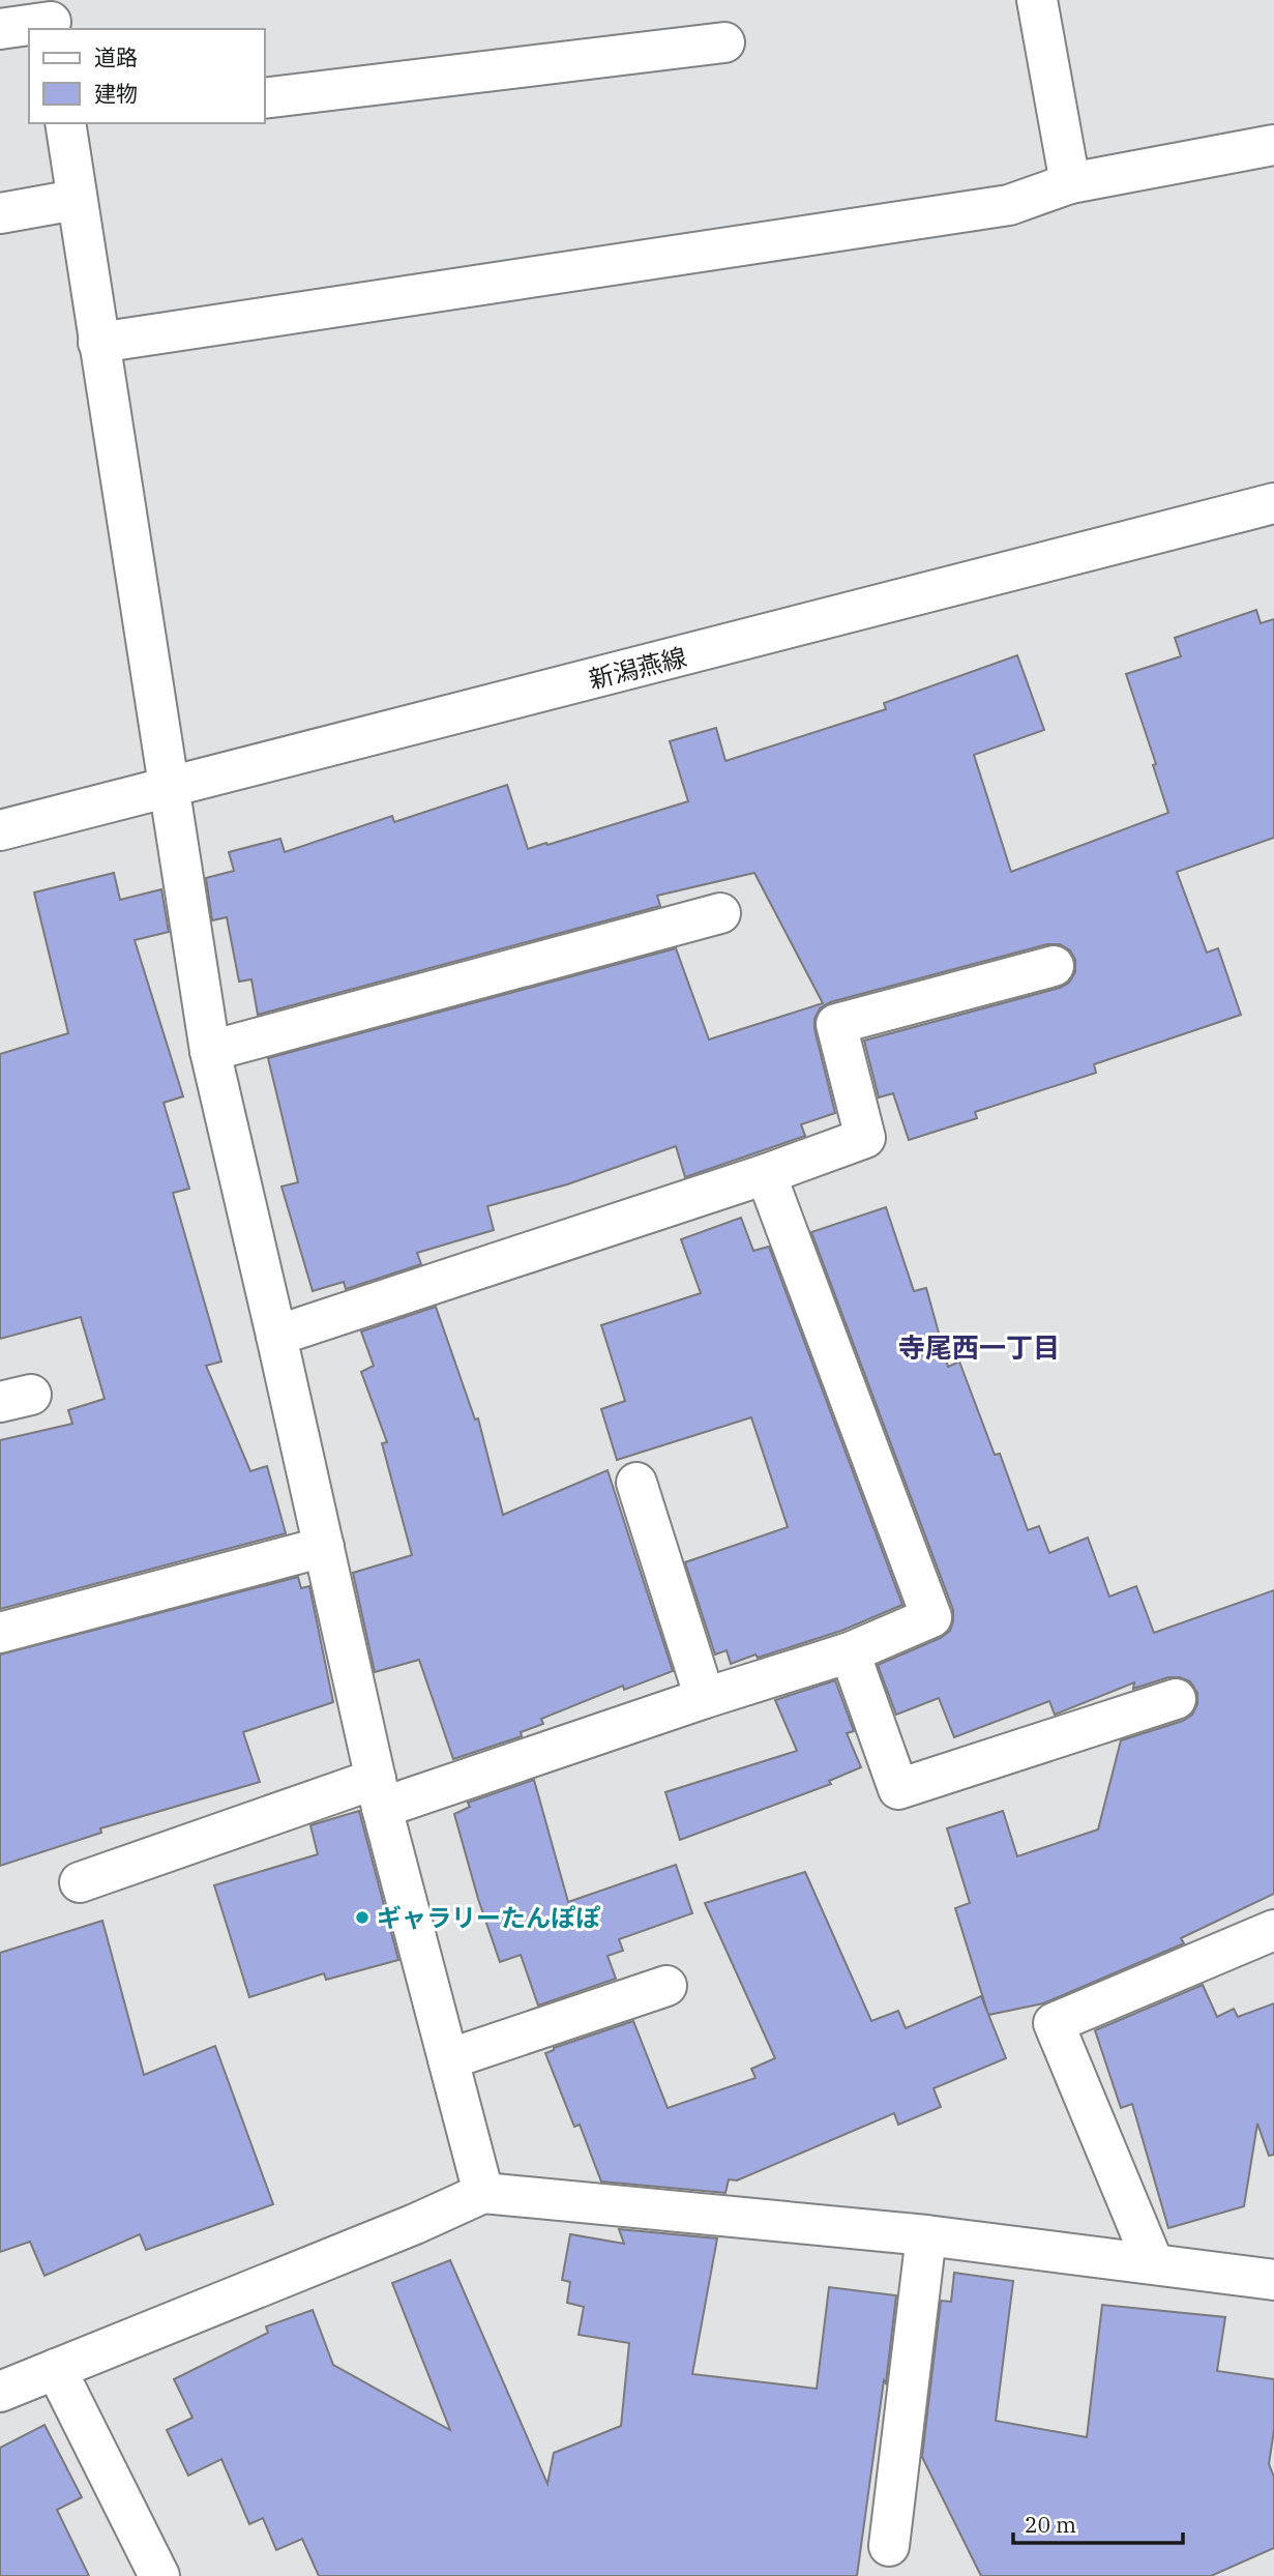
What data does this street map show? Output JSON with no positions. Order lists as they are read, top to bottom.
{
  "streets": {
    "street": ["新潟燕線"]
  },
  "districts": ["寺尾西一丁目"],
  "places": ["ギャラリーたんぽぽ"],
  "legend": ["道路", "建物"],
  "scale_bar": "20 m"
}
